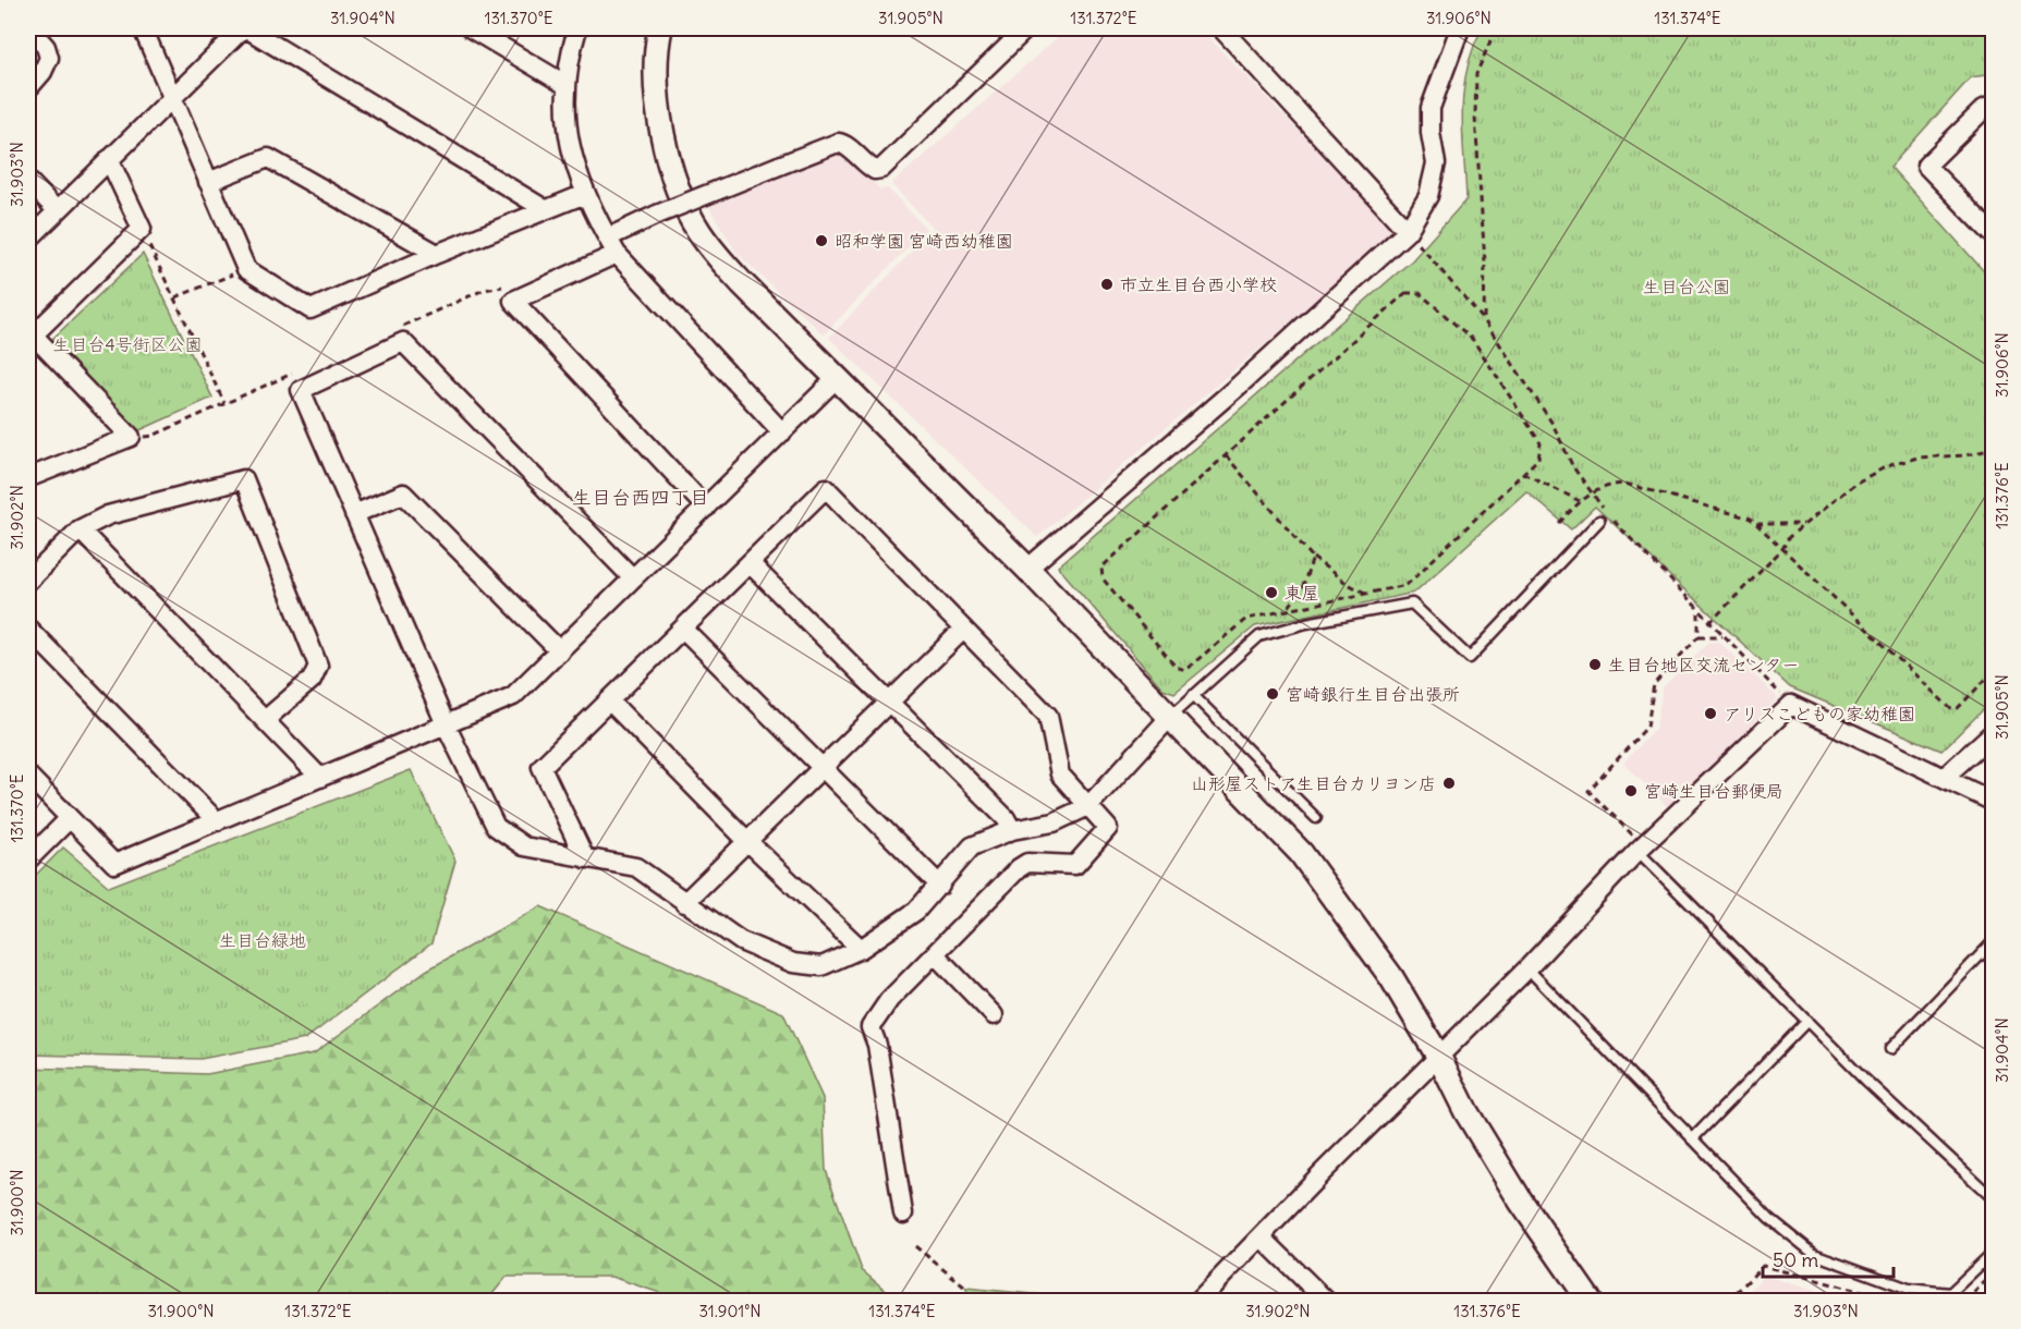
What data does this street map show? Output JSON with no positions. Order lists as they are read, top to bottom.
{
  "districts": ["生目台西四丁目"],
  "parks": ["生目台公園", "生目台4号街区公園", "生目台緑地"],
  "places": [
    "昭和学園 宮崎西幼稚園",
    "市立生目台西小学校",
    "東屋",
    "生目台地区交流センター",
    "宮崎銀行生目台出張所",
    "アリスこどもの家幼稚園",
    "山形屋ストア生目台カリヨン店",
    "宮崎生目台郵便局"
  ],
  "scale_bar": "50 m",
  "coordinates": [
    "31.904°N",
    "131.370°E",
    "31.905°N",
    "131.372°E",
    "31.906°N",
    "131.374°E",
    "31.903°N",
    "131.376°E",
    "31.902°N",
    "31.900°N",
    "31.901°N"
  ]
}
